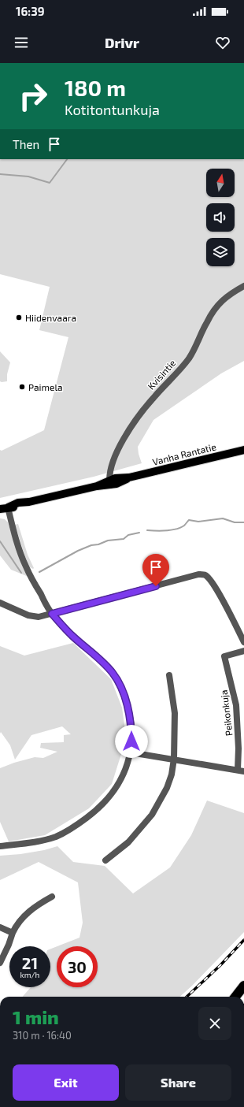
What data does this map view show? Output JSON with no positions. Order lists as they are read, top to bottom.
{
  "streets": {
    "main road": ["Vanha Rantatie"],
    "street": ["Kvisintie", "Peikonkuja"]
  },
  "crossings": [
    ["Kvisintie", "Vanha Rantatie"]
  ],
  "places": ["Hiidenvaara", "Paimela"],
  "north": "top",
  "page": {
    "status": "16:39",
    "header": "Drivr",
    "turn": ["180 m", "Kotitontunkuja"],
    "then": "Then",
    "speed": "21 km/h",
    "limit": "30",
    "heading": ["1 min", "310 m · 16:40"],
    "buttons": ["Exit", "Share"]
  }
}
